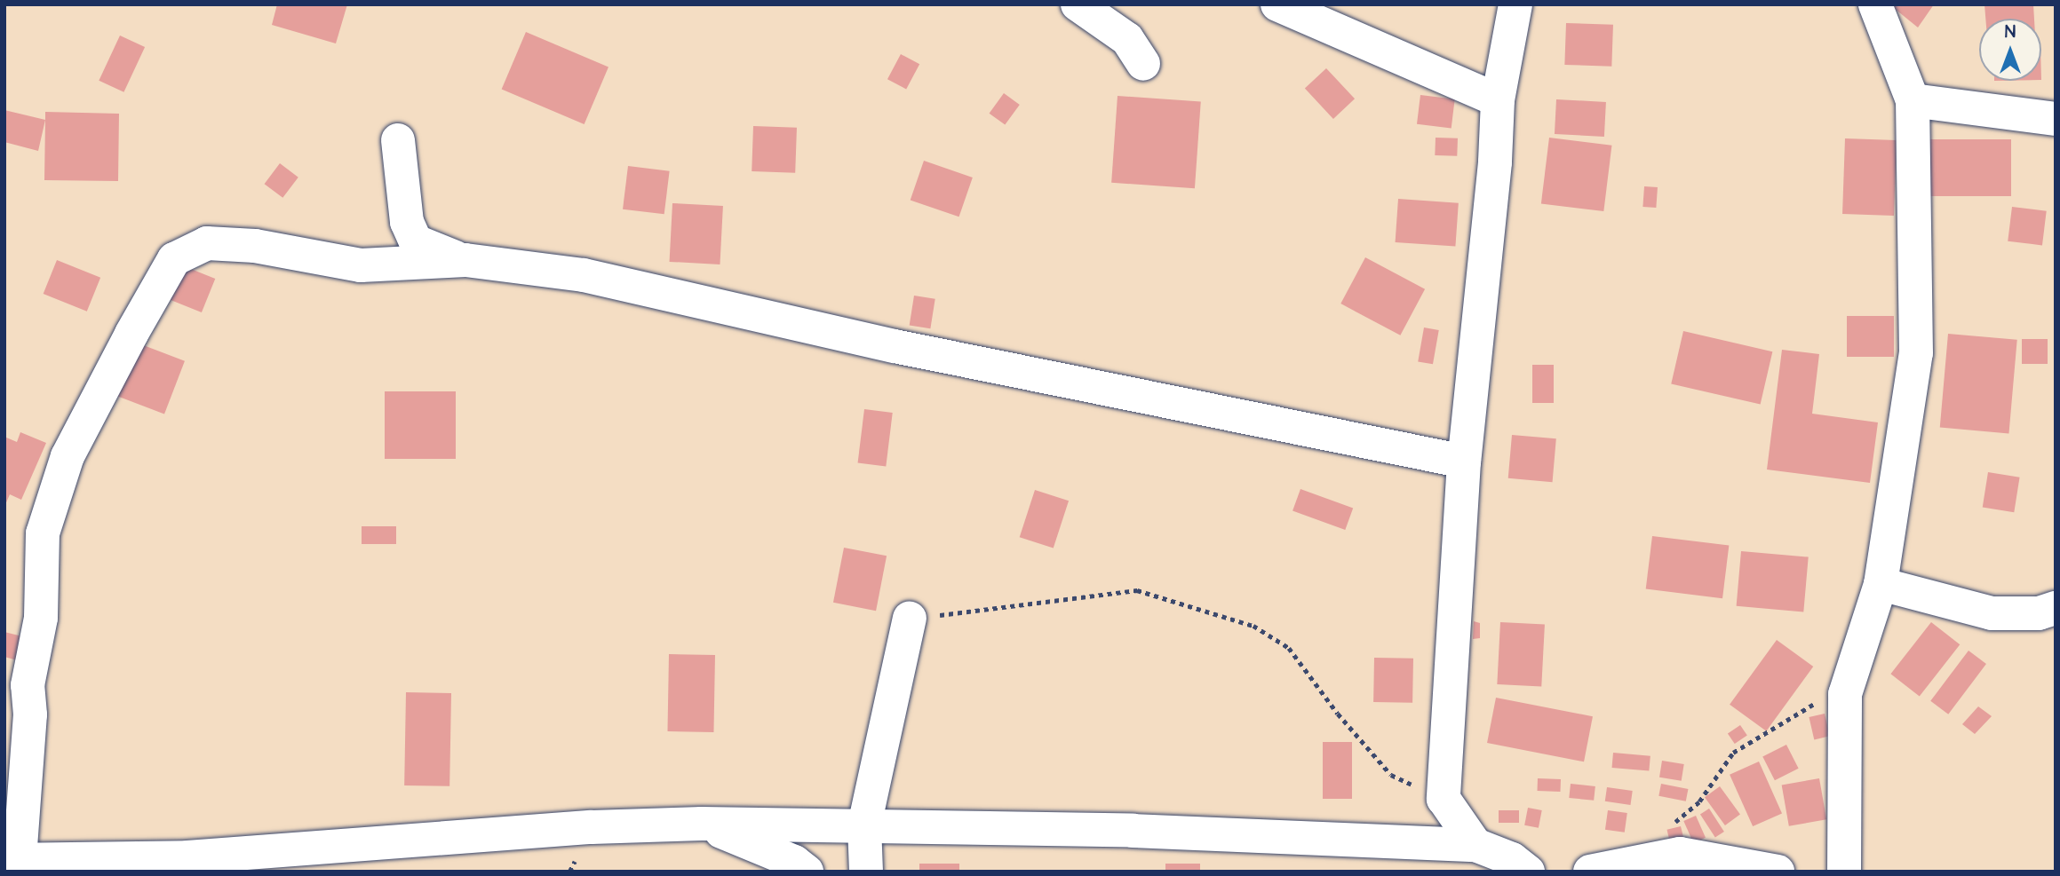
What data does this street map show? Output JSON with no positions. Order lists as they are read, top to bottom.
{
  "north": "top"
}
